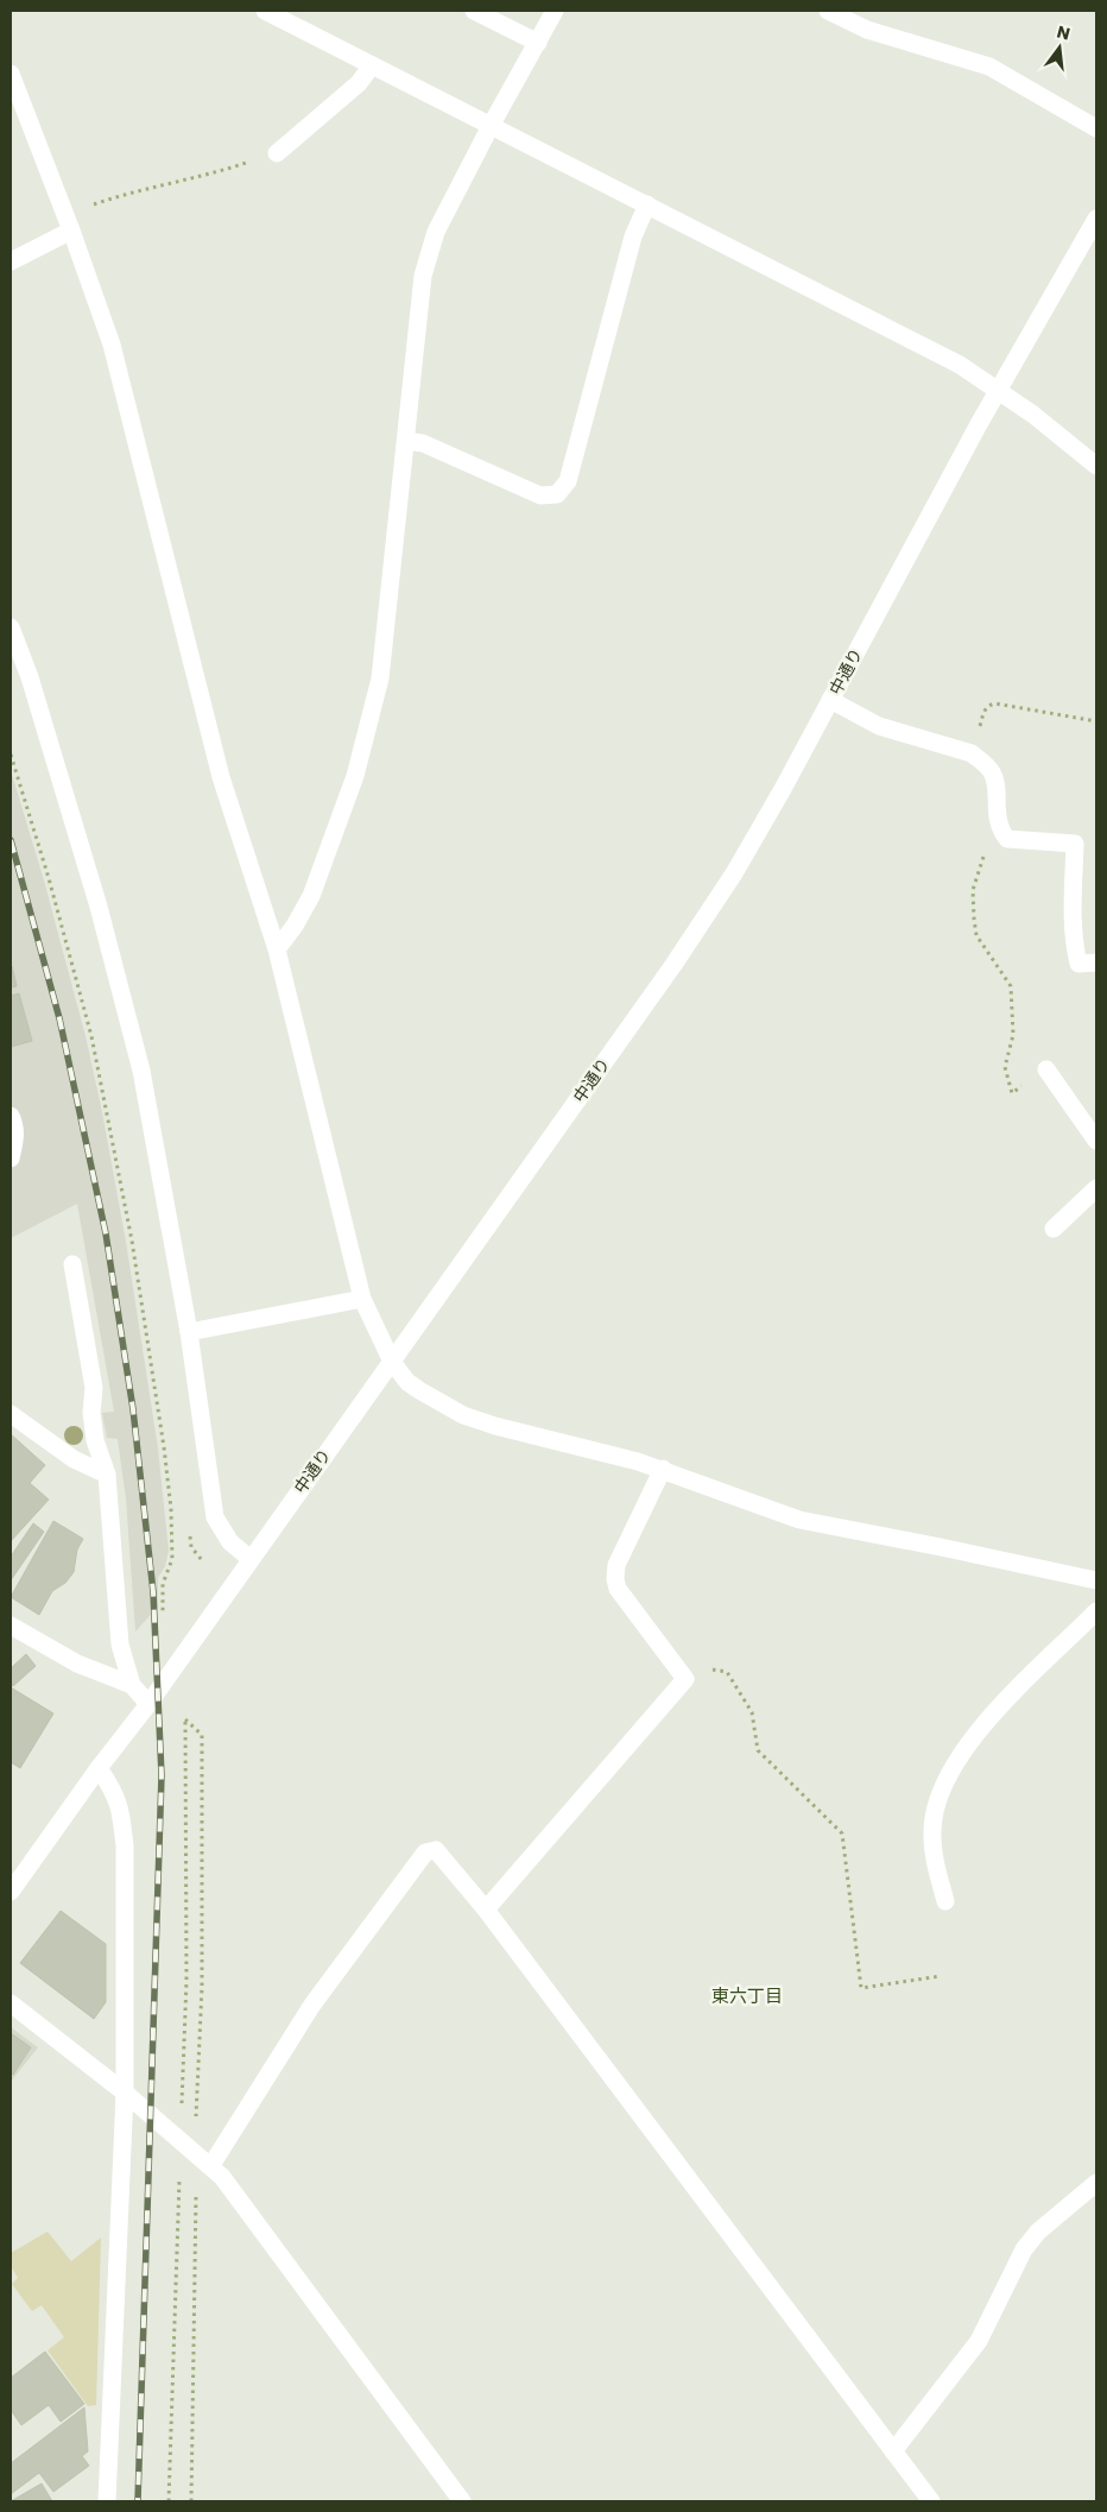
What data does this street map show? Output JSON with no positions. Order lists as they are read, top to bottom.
{
  "streets": {
    "street": ["中通り"]
  },
  "districts": ["東六丁目"],
  "north": "top"
}
